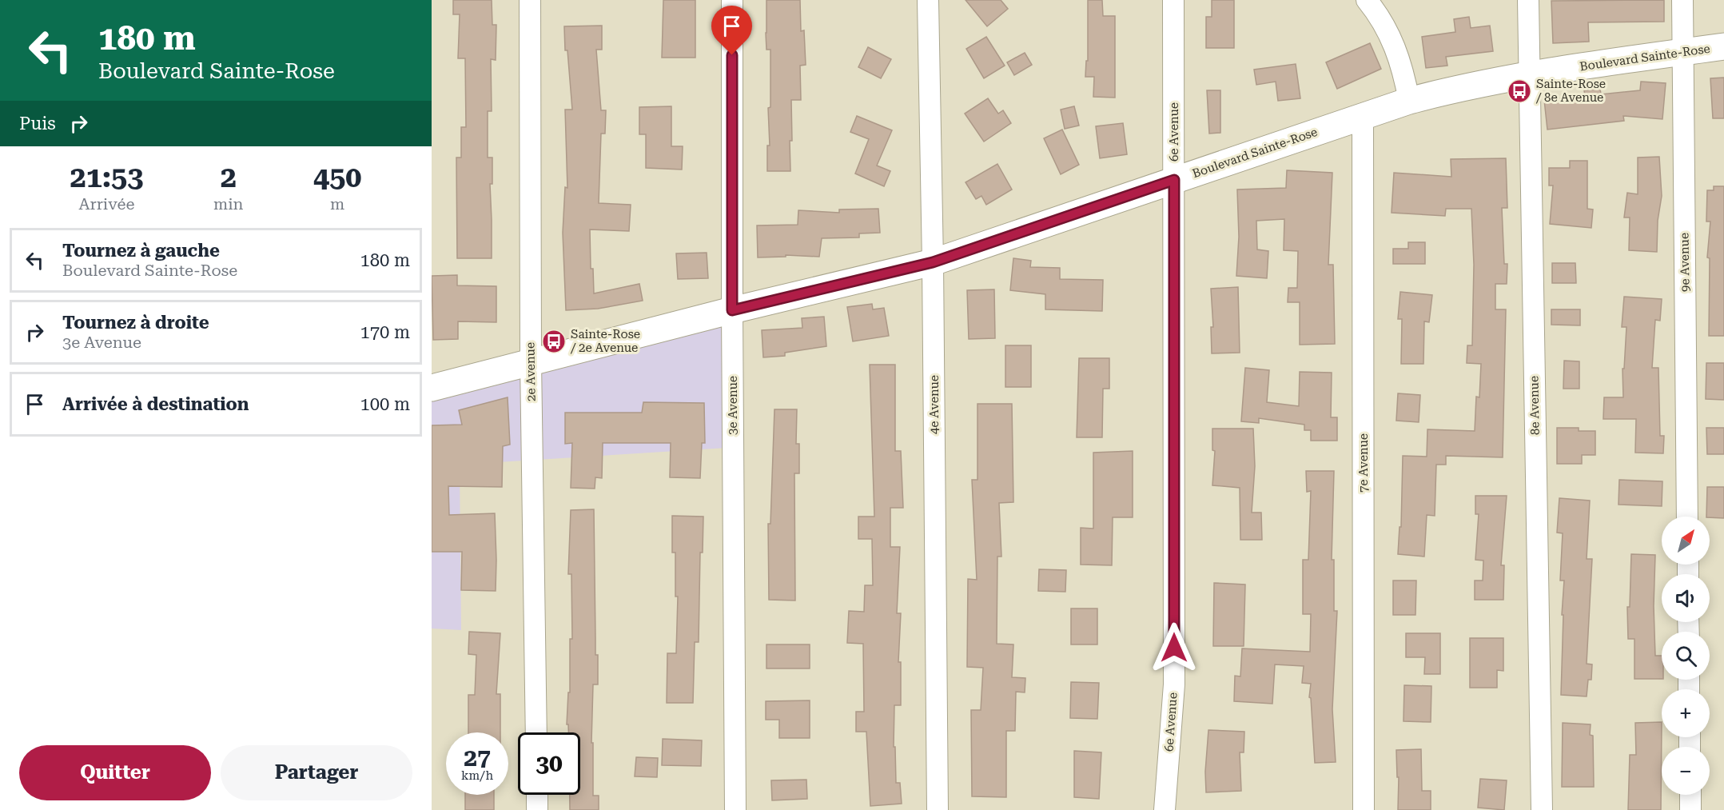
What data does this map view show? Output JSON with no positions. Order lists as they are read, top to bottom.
{
  "streets": {
    "street": [
      "Boulevard Sainte-Rose",
      "6e Avenue",
      "9e Avenue",
      "2e Avenue",
      "4e Avenue",
      "3e Avenue",
      "8e Avenue",
      "7e Avenue"
    ]
  },
  "crossings": [
    ["Boulevard Sainte-Rose", "6e Avenue"],
    ["Boulevard Sainte-Rose", "9e Avenue"],
    ["Boulevard Sainte-Rose", "2e Avenue"],
    ["Boulevard Sainte-Rose", "4e Avenue"],
    ["Boulevard Sainte-Rose", "3e Avenue"],
    ["Boulevard Sainte-Rose", "8e Avenue"],
    ["Boulevard Sainte-Rose", "7e Avenue"]
  ],
  "places": {
    "bus stop": ["Sainte-Rose / 8e Avenue", "Sainte-Rose / 2e Avenue"]
  },
  "north": "top right",
  "page": {
    "turn": ["180 m", "Boulevard Sainte-Rose"],
    "then": "Puis",
    "eta": [
      "21:53",
      "Arrivée",
      "2",
      "min",
      "450",
      "m"
    ],
    "list": [
      {
        "name": "Tournez à gauche",
        "note": "Boulevard Sainte-Rose",
        "value": "180 m"
      },
      {
        "name": "Tournez à droite",
        "note": "3e Avenue",
        "value": "170 m"
      },
      {
        "name": "Arrivée à destination",
        "value": "100 m"
      }
    ],
    "map_buttons": ["+", "−"],
    "speed": "27 km/h",
    "limit": "30",
    "buttons": ["Quitter", "Partager"]
  }
}
